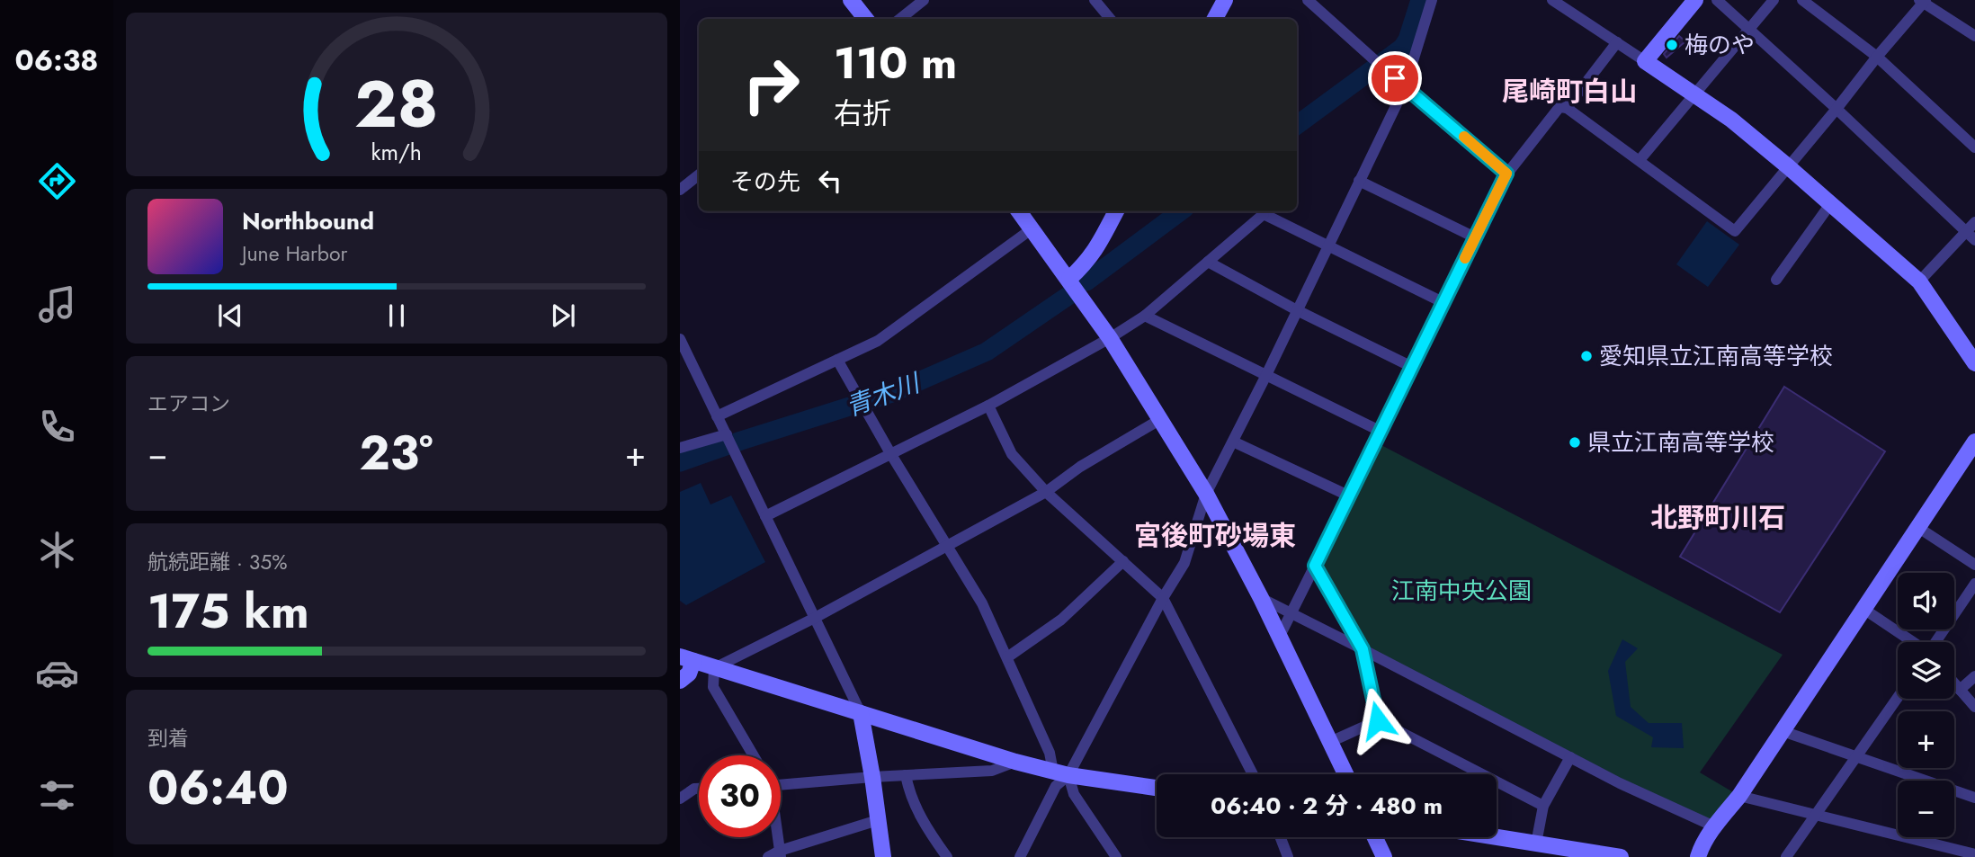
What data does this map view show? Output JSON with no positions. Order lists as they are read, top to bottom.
{
  "districts": ["尾崎町白山", "北野町川石", "宮後町砂場東"],
  "water": ["青木川"],
  "parks": ["江南中央公園"],
  "places": ["梅のや", "愛知県立江南高等学校", "県立江南高等学校"],
  "page": {
    "tabs": "06:38",
    "turn": ["110 m", "右折"],
    "then": "その先",
    "song": ["Northbound", "June Harbor"],
    "tile": [
      "エアコン",
      ["航続距離 · 35%", "175 km"],
      ["到着", "06:40"]
    ],
    "heat": ["−", "23°", "+"],
    "map_buttons": ["+", "−"],
    "limit": "30",
    "trip": "06:40 · 2 分 · 480 m",
    "gauge": ["28", "km/h"]
  }
}
